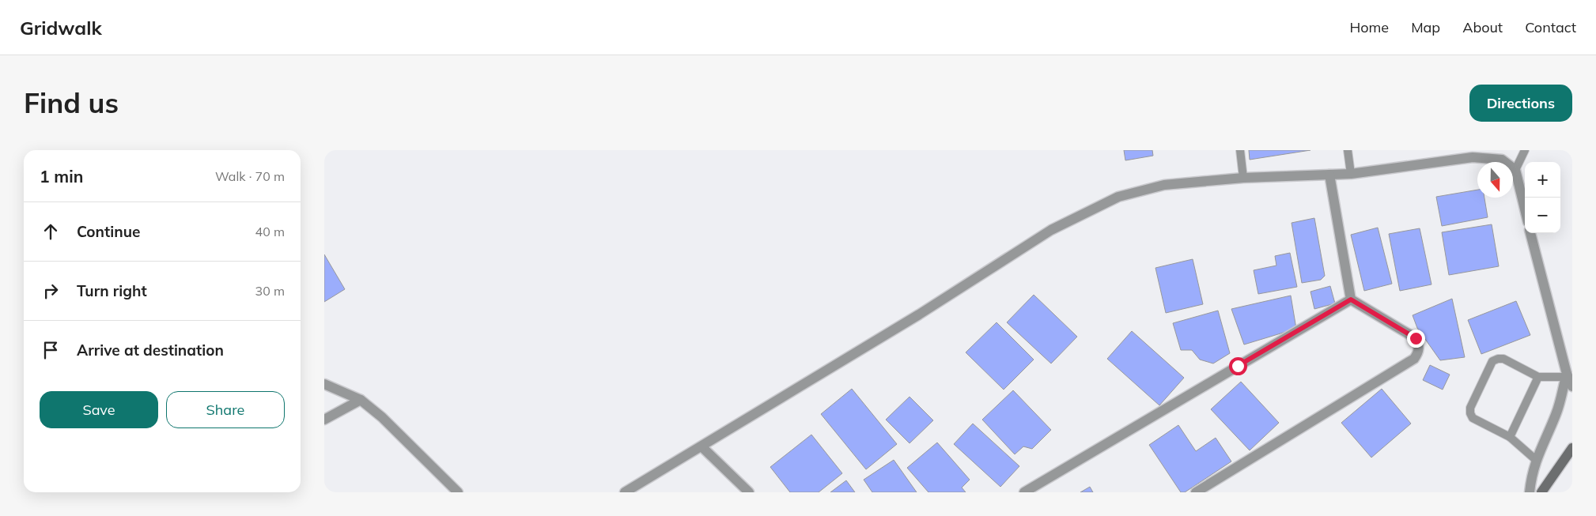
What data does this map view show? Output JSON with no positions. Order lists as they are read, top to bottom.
{
  "north": "bottom",
  "page": {
    "header": "Gridwalk",
    "nav": [
      "Home",
      "Map",
      "About",
      "Contact"
    ],
    "buttons": [
      "Directions",
      ["Save", "Share"]
    ],
    "title": "Find us",
    "heading": ["1 min", "Walk · 70 m"],
    "map_buttons": ["+", "−"],
    "list": [
      ["Continue", "40 m"],
      ["Turn right", "30 m"],
      "Arrive at destination"
    ]
  }
}
